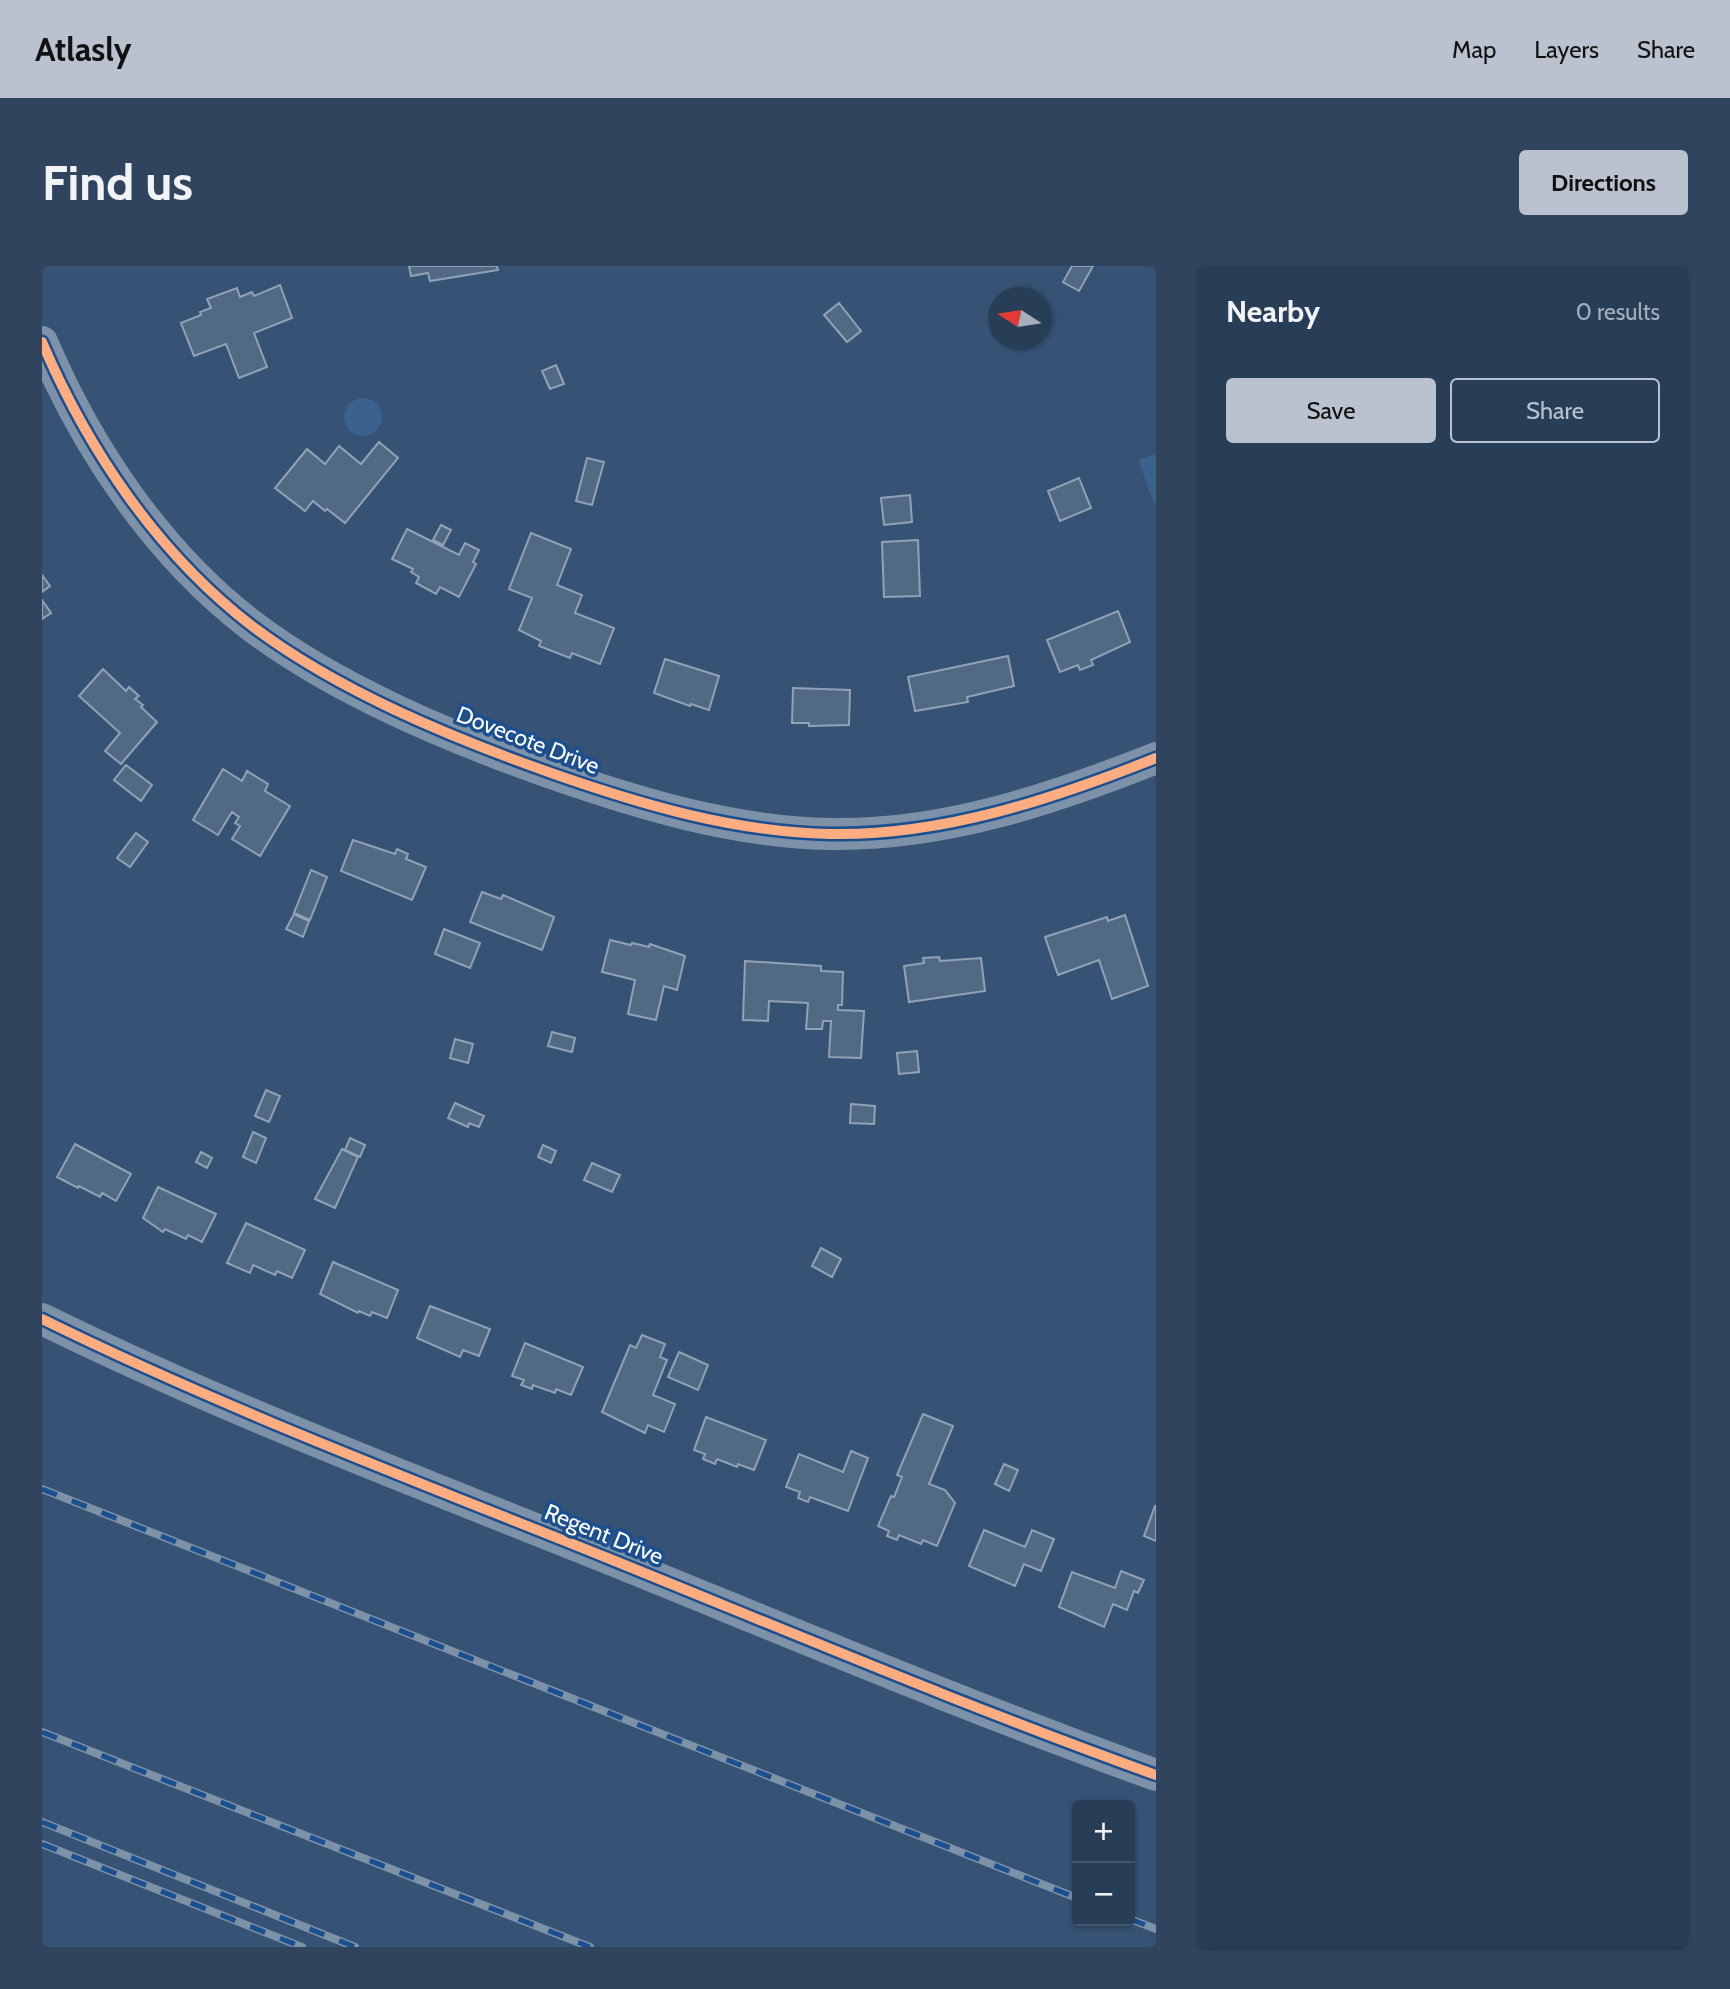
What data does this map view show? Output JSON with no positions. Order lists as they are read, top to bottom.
{
  "streets": {
    "street": ["Dovecote Drive", "Regent Drive"]
  },
  "north": "left",
  "page": {
    "header": "Atlasly",
    "nav": ["Map", "Layers", "Share"],
    "buttons": [
      "Directions",
      ["Save", "Share"]
    ],
    "title": "Find us",
    "heading": ["Nearby", "0 results"],
    "map_buttons": ["+", "−"]
  }
}
